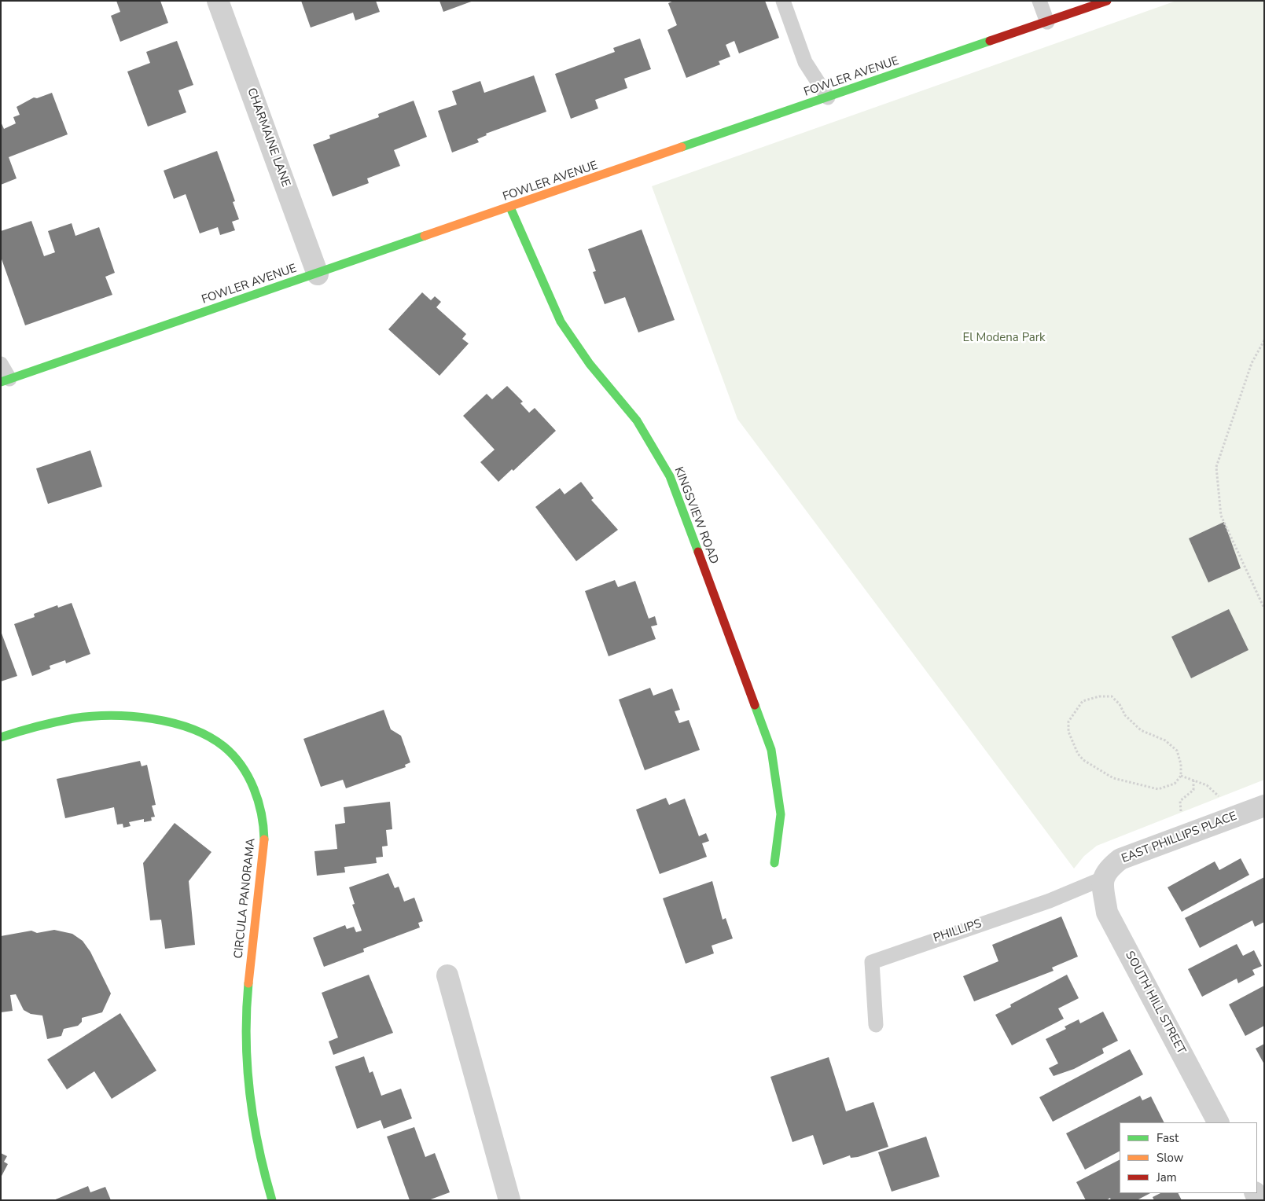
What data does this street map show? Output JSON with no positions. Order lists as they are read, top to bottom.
{
  "streets": {
    "street": [
      "FOWLER AVENUE",
      "CHARMAINE LANE",
      "KINGSVIEW ROAD",
      "EAST PHILLIPS PLACE",
      "CIRCULA PANORAMA",
      "SOUTH HILL STREET"
    ],
    "lane": ["PHILLIPS"]
  },
  "crossings": [
    ["FOWLER AVENUE", "CHARMAINE LANE"],
    ["FOWLER AVENUE", "KINGSVIEW ROAD"],
    ["EAST PHILLIPS PLACE", "PHILLIPS"],
    ["EAST PHILLIPS PLACE", "SOUTH HILL STREET"],
    ["PHILLIPS", "SOUTH HILL STREET"]
  ],
  "parks": ["El Modena Park"],
  "legend": ["Fast", "Slow", "Jam"]
}
